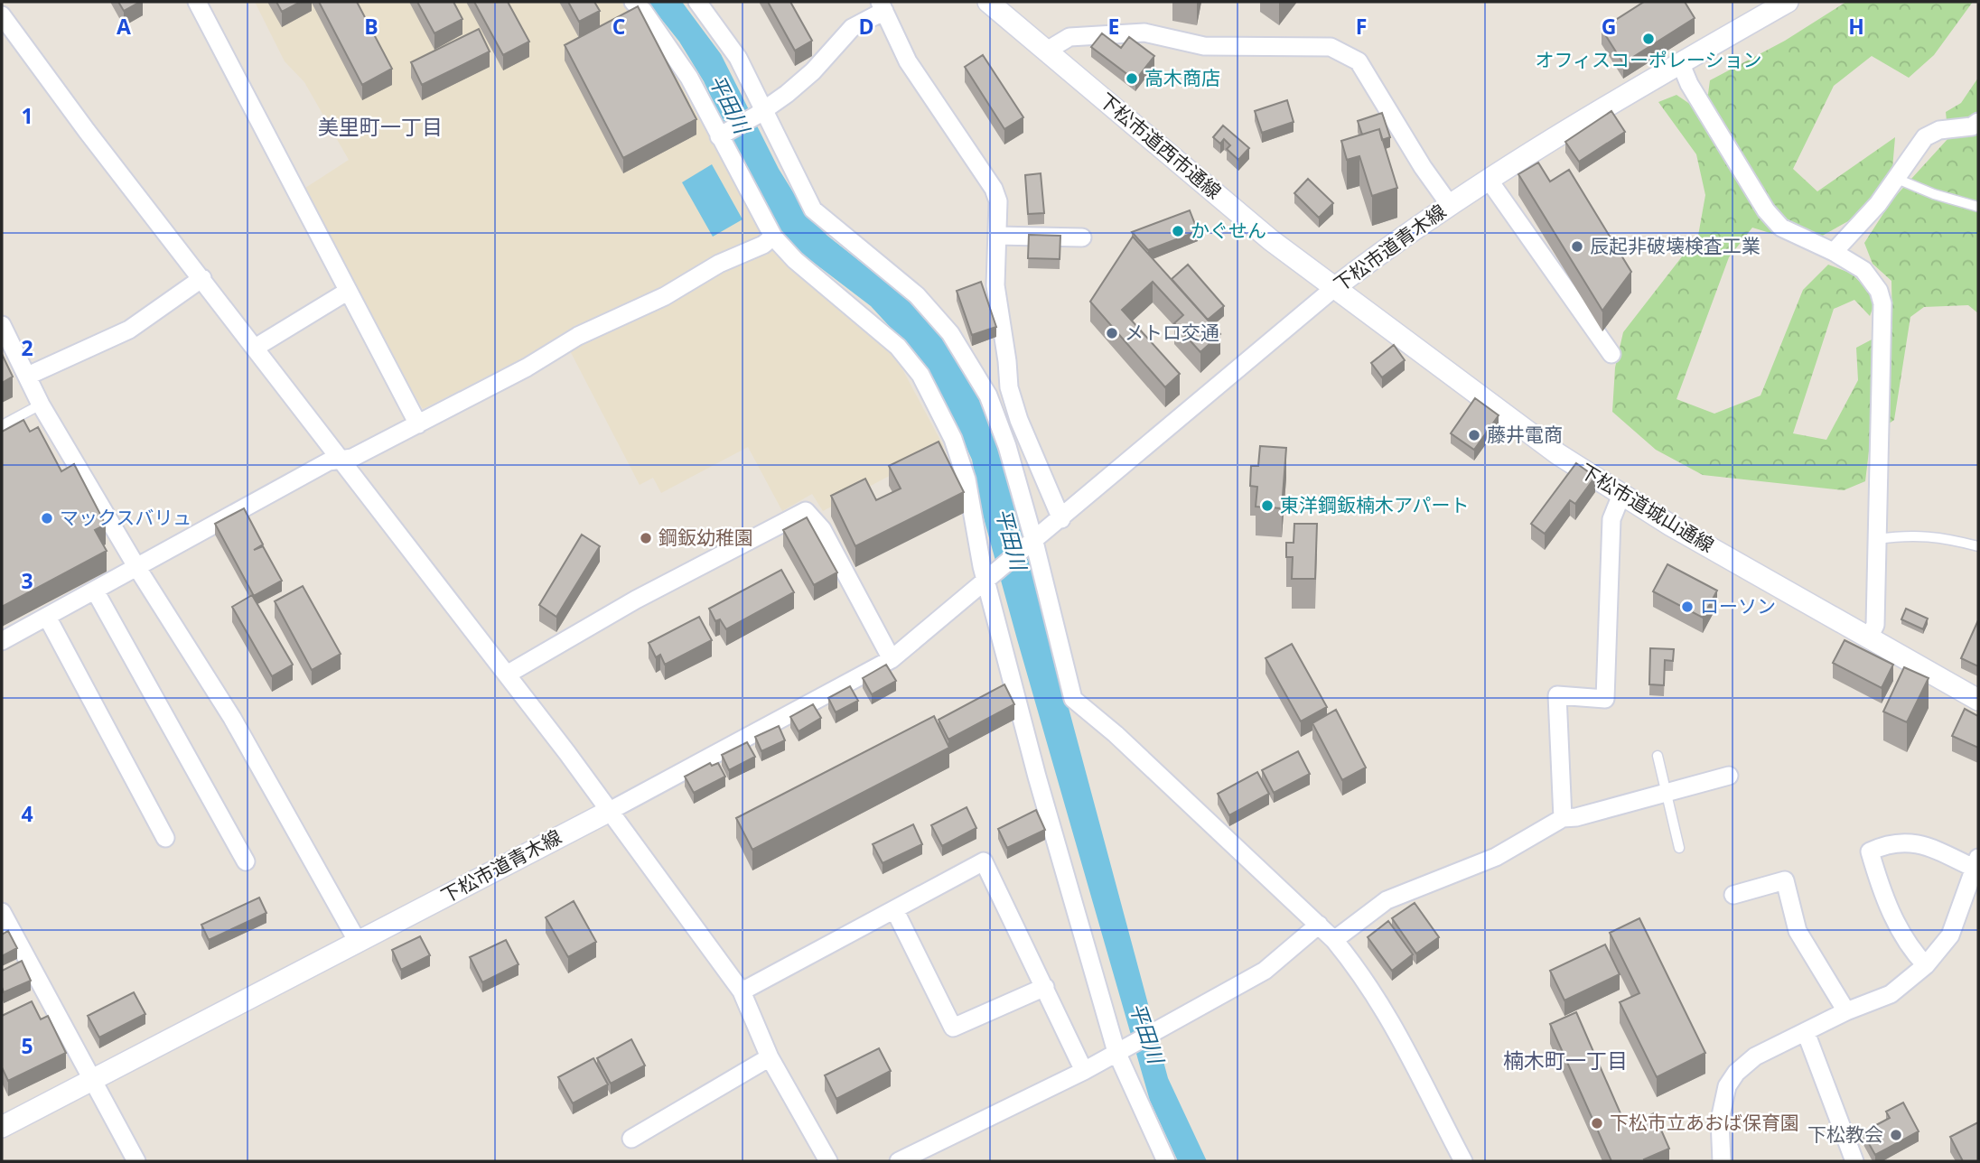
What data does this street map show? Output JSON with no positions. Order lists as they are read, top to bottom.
{
  "streets": {
    "street": ["下松市道西市通線", "下松市道青木線", "下松市道城山通線"]
  },
  "crossings": [
    ["下松市道西市通線", "下松市道青木線"],
    ["下松市道西市通線", "下松市道城山通線"],
    ["下松市道青木線", "下松市道城山通線"]
  ],
  "districts": ["美里町一丁目", "楠木町一丁目"],
  "water": ["平田川"],
  "places": [
    "オフィスコーポレーション",
    "高木商店",
    "かぐせん",
    "辰起非破壊検査工業",
    "メトロ交通",
    "藤井電商",
    "東洋鋼鈑楠木アパート",
    "マックスバリュ",
    "鋼鈑幼稚園",
    "ローソン",
    "下松市立あおば保育園",
    "下松教会"
  ],
  "grid": {
    "columns": [
      "A",
      "B",
      "C",
      "D",
      "E",
      "F",
      "G",
      "H"
    ],
    "rows": [
      "1",
      "2",
      "3",
      "4",
      "5"
    ]
  }
}
